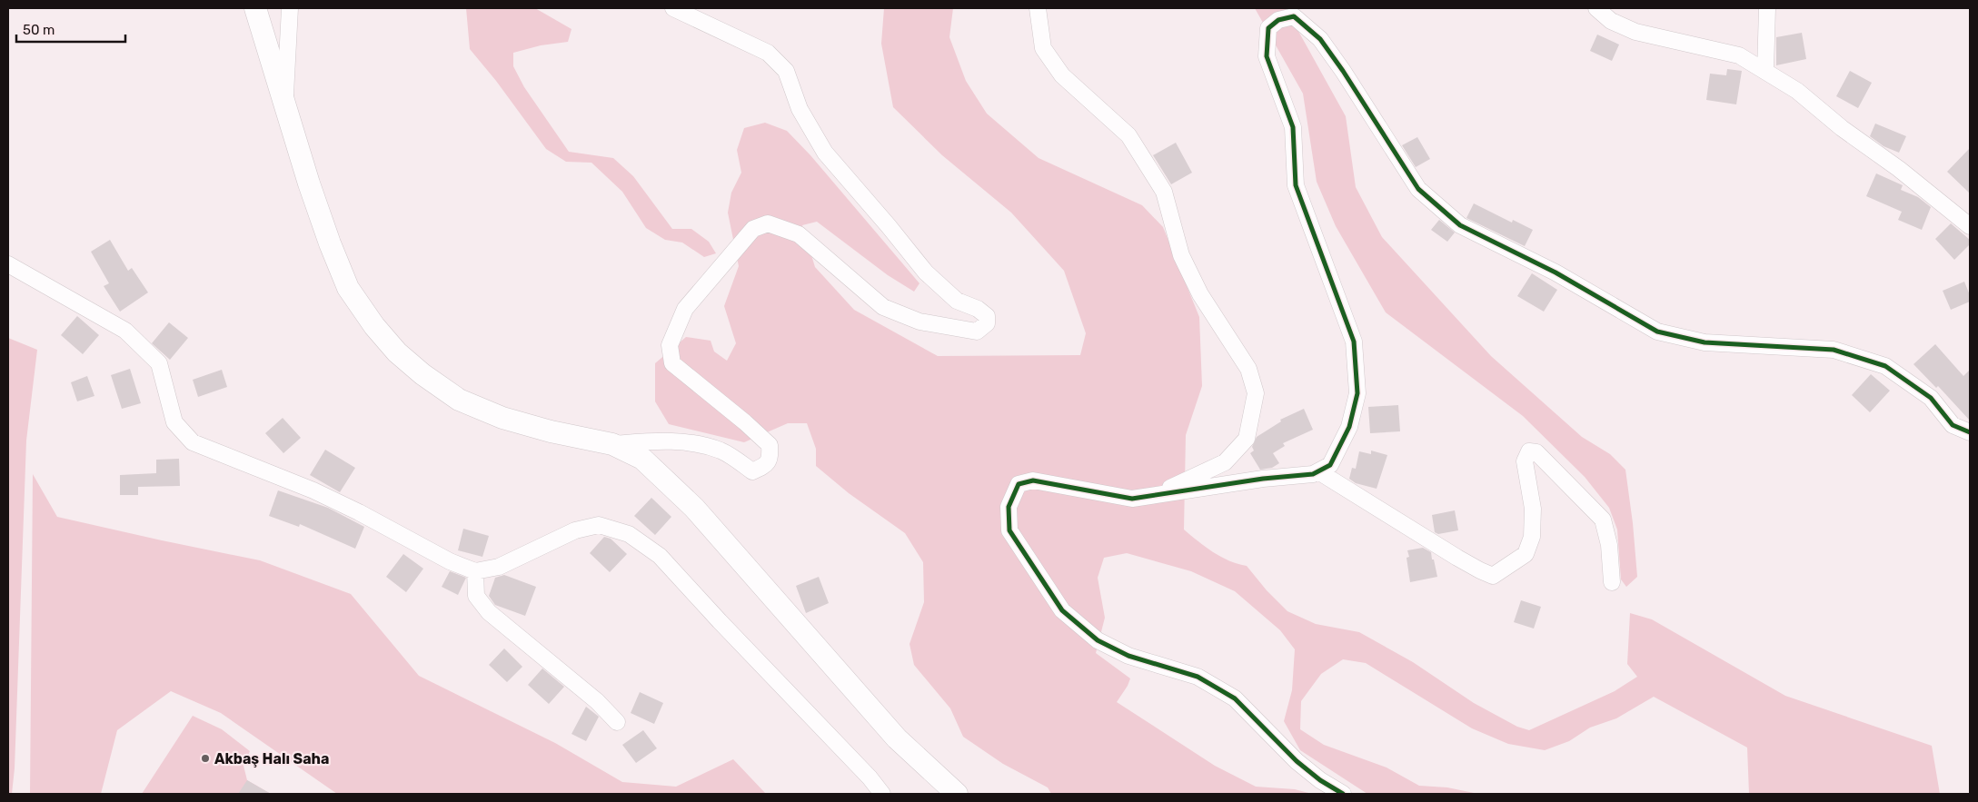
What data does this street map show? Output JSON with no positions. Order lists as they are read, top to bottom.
{
  "places": ["Akbaş Halı Saha"],
  "scale_bar": "50 m"
}
